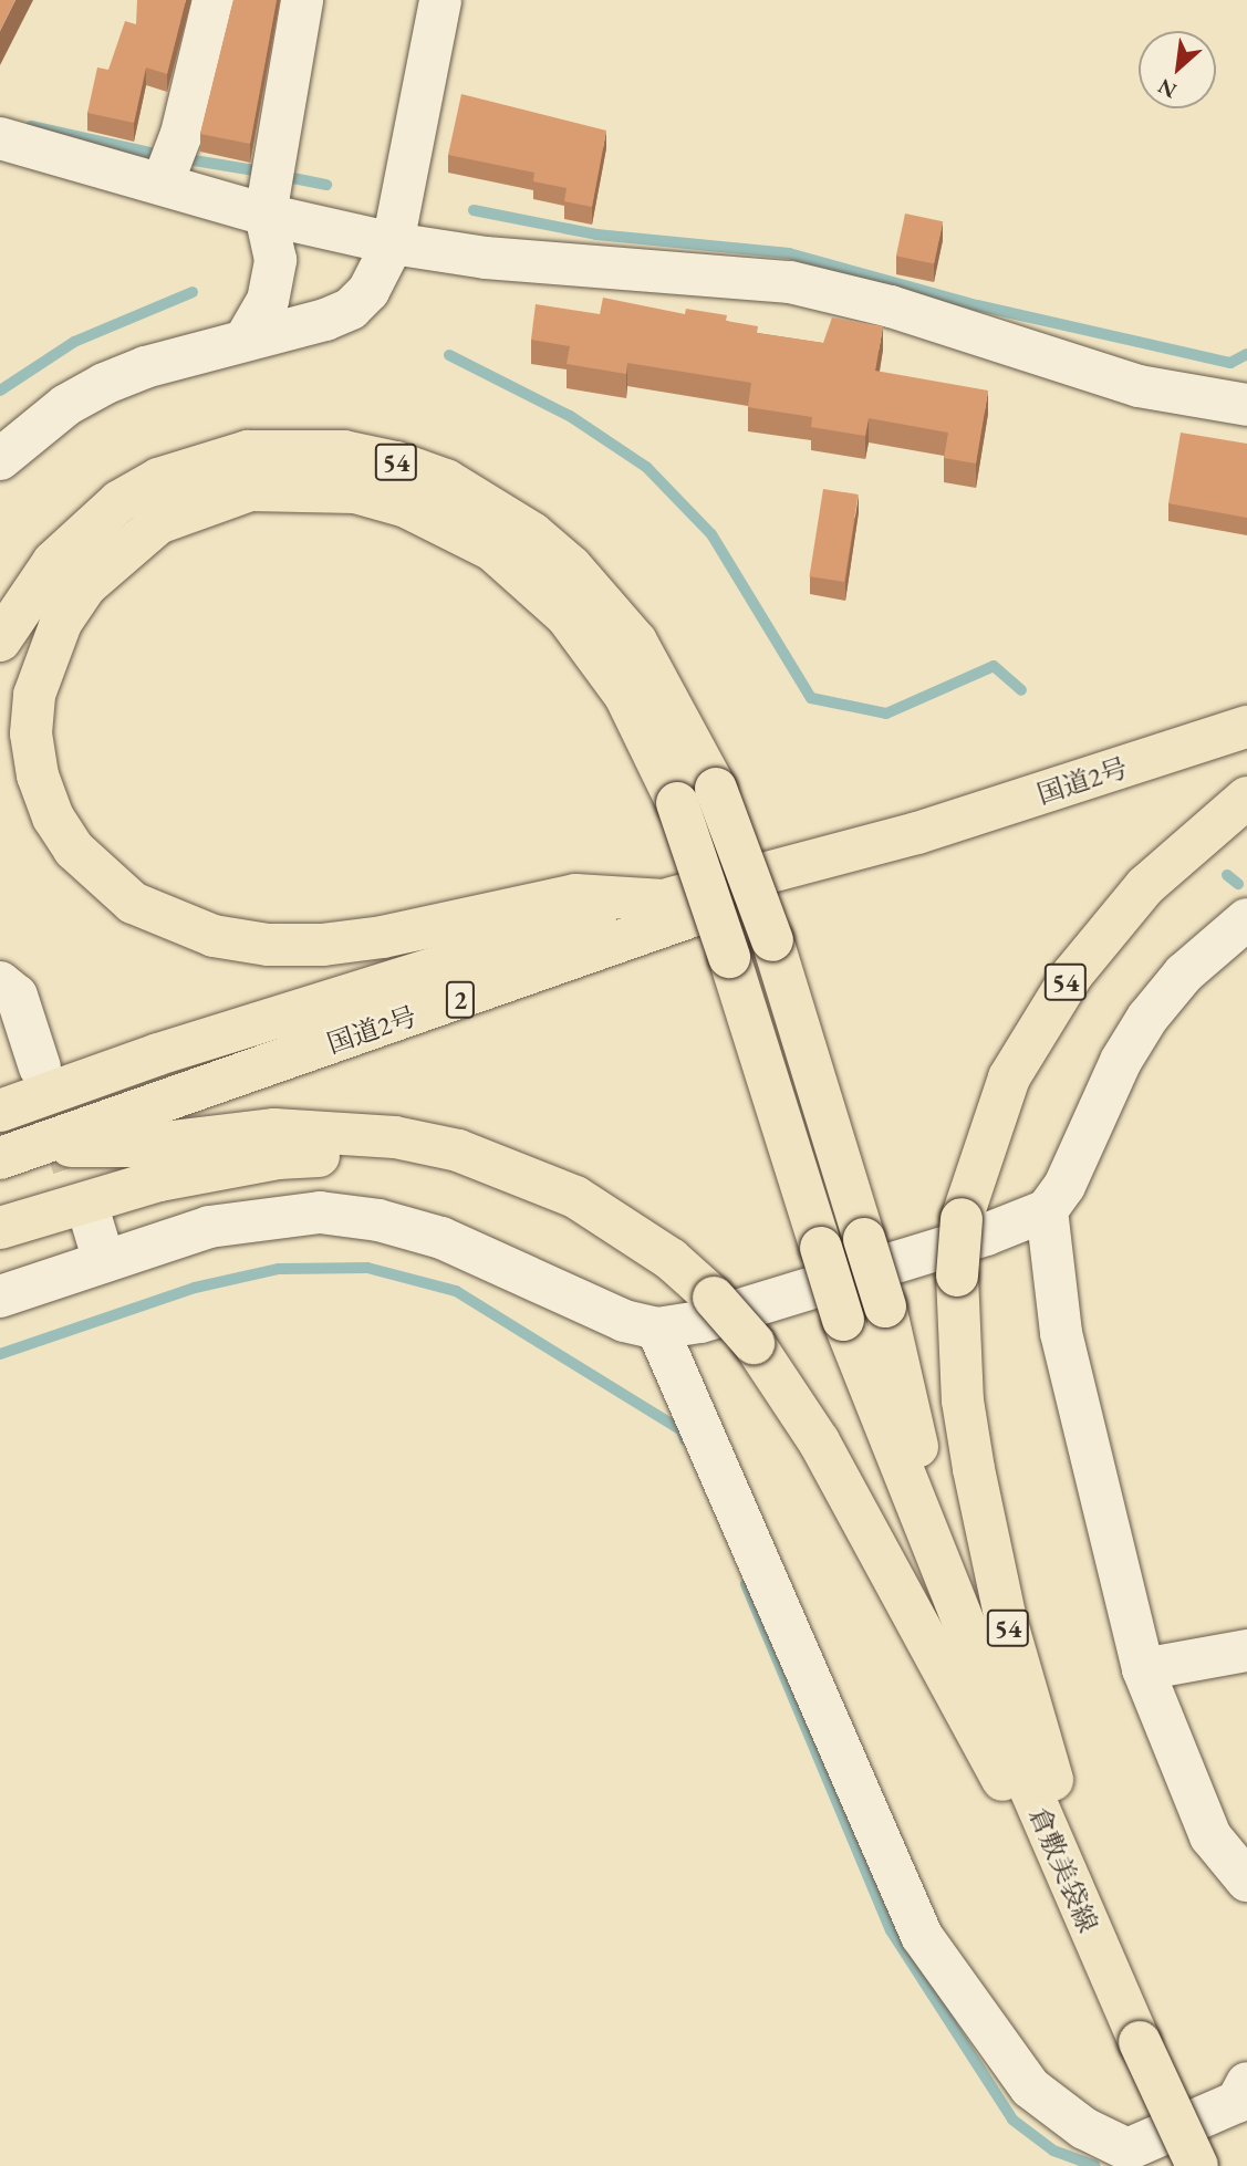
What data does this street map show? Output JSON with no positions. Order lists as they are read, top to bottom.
{
  "streets": {
    "highway": [
      "54",
      "国道2号",
      "2",
      "倉敷美袋線"
    ]
  },
  "crossings": [
    ["54", "倉敷美袋線"]
  ],
  "north": "bottom left"
}
